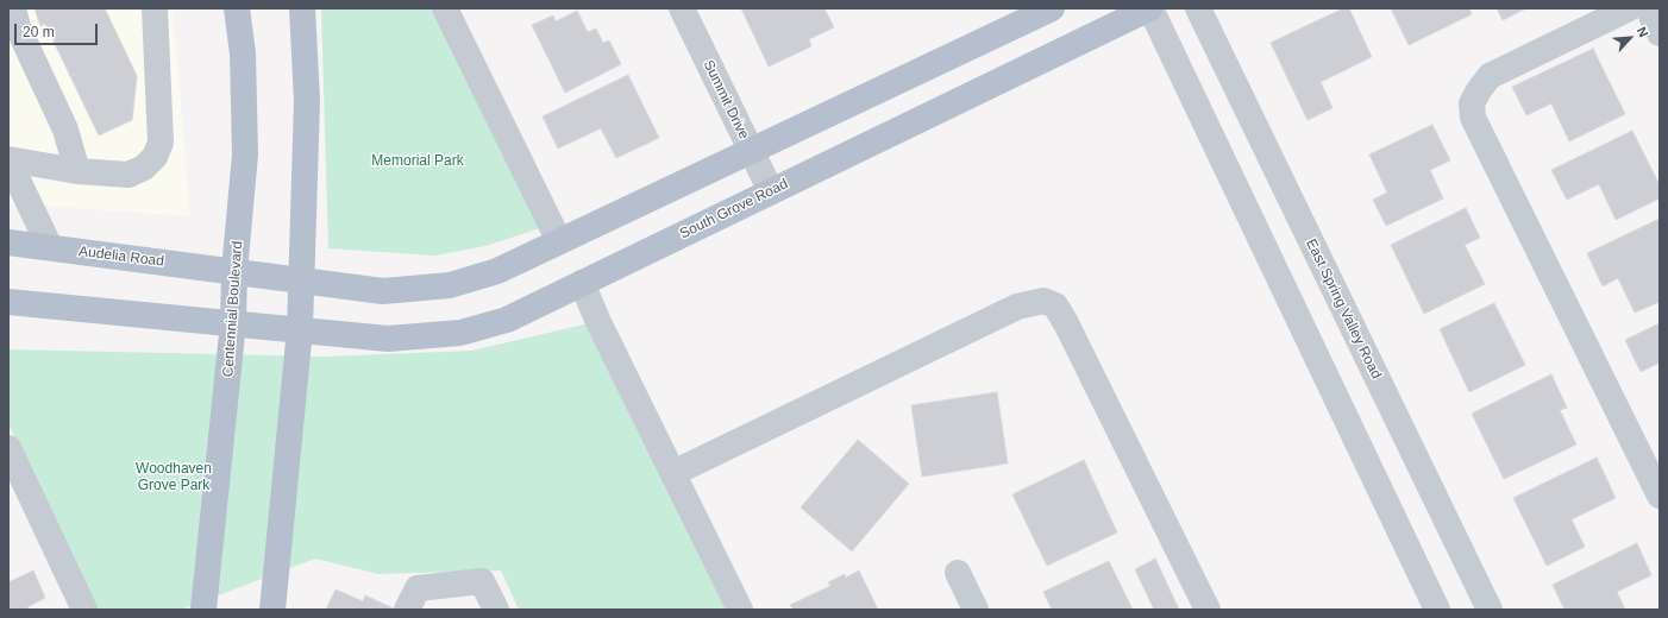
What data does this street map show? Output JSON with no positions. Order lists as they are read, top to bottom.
{
  "streets": {
    "main road": ["South Grove Road", "Audelia Road", "Centennial Boulevard"],
    "street": ["Summit Drive", "East Spring Valley Road"]
  },
  "crossings": [
    ["Summit Drive", "South Grove Road"],
    ["South Grove Road", "Centennial Boulevard"],
    ["Audelia Road", "Centennial Boulevard"]
  ],
  "parks": ["Memorial Park", "Woodhaven Grove Park"],
  "scale_bar": "20 m",
  "north": "top right"
}
